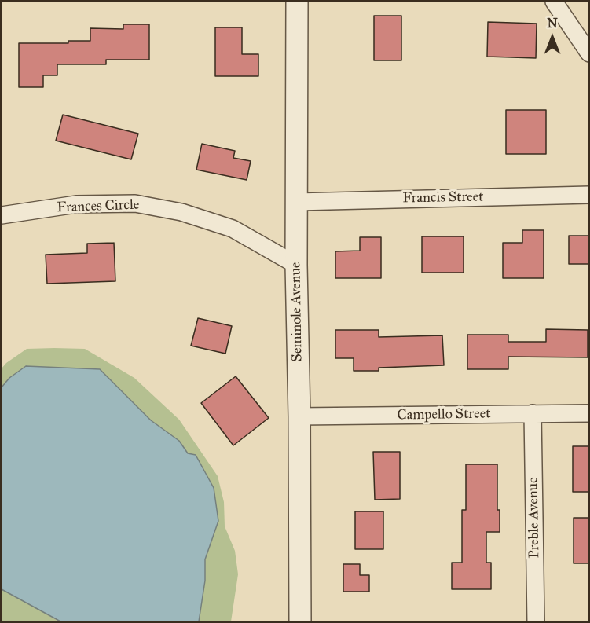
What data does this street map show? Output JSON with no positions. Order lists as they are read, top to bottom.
{
  "streets": {
    "street": [
      "Francis Street",
      "Frances Circle",
      "Seminole Avenue",
      "Campello Street",
      "Preble Avenue"
    ]
  },
  "crossings": [
    ["Francis Street", "Seminole Avenue"],
    ["Frances Circle", "Seminole Avenue"],
    ["Seminole Avenue", "Campello Street"],
    ["Campello Street", "Preble Avenue"]
  ],
  "north": "top"
}
